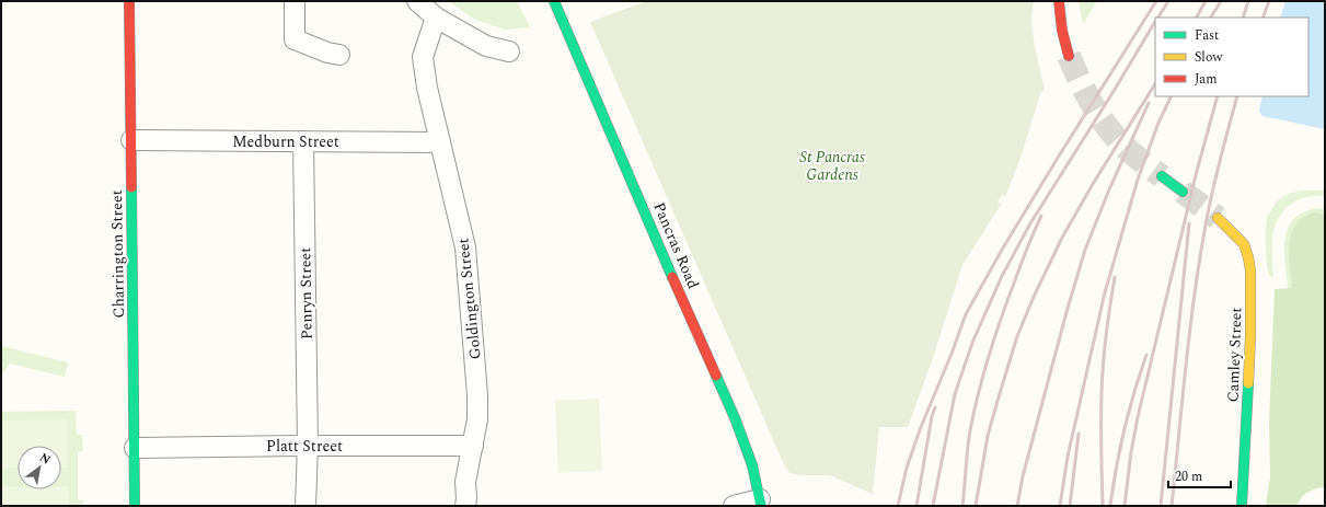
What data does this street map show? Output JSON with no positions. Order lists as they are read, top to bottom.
{
  "streets": {
    "street": [
      "Medburn Street",
      "Pancras Road",
      "Charrington Street",
      "Penryn Street",
      "Goldington Street",
      "Camley Street",
      "Platt Street"
    ]
  },
  "crossings": [
    ["Medburn Street", "Charrington Street"],
    ["Medburn Street", "Penryn Street"],
    ["Medburn Street", "Goldington Street"],
    ["Charrington Street", "Platt Street"],
    ["Penryn Street", "Platt Street"],
    ["Goldington Street", "Platt Street"]
  ],
  "parks": ["St Pancras Gardens"],
  "legend": ["Fast", "Slow", "Jam"],
  "scale_bar": "20 m",
  "north": "top right"
}
